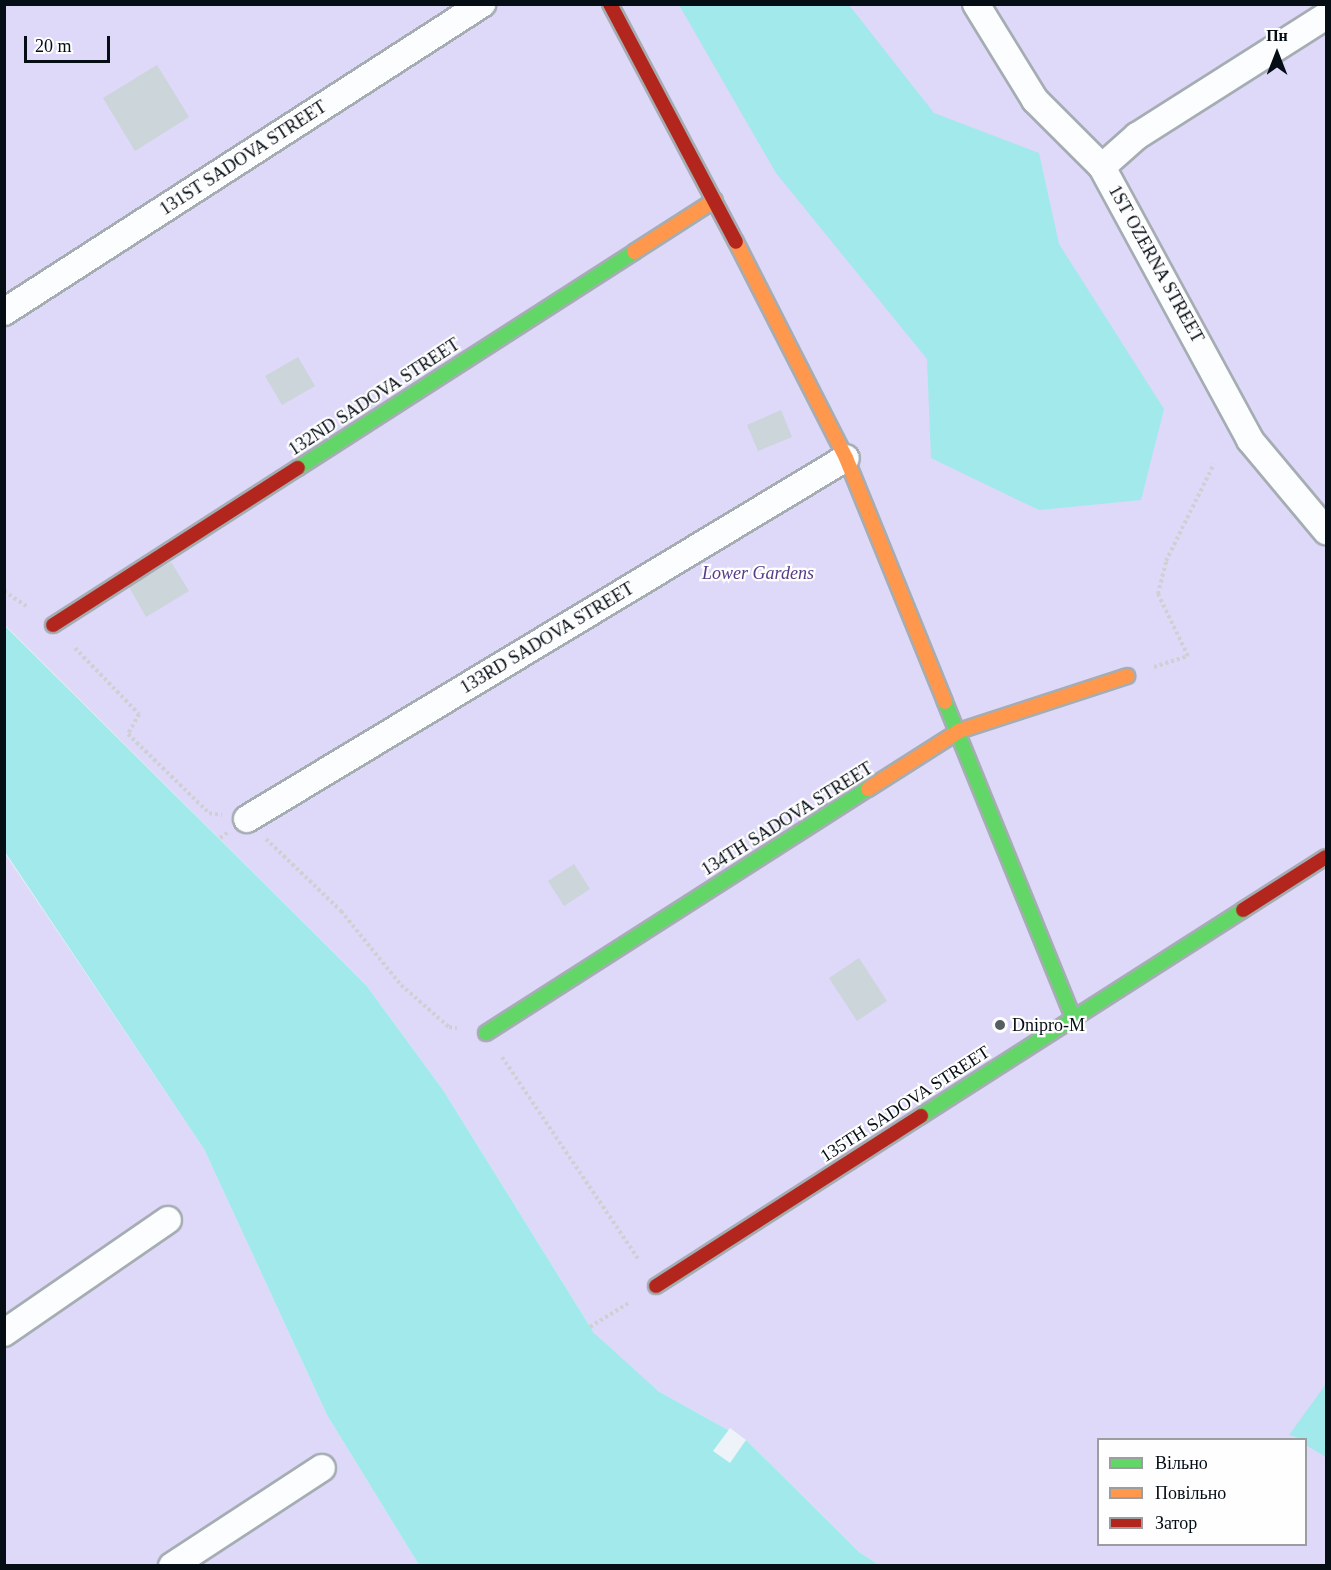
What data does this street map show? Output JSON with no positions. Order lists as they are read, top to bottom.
{
  "streets": {
    "street": [
      "131ST SADOVA STREET",
      "1ST OZERNA STREET",
      "132ND SADOVA STREET",
      "133RD SADOVA STREET",
      "134TH SADOVA STREET",
      "135TH SADOVA STREET"
    ]
  },
  "parks": ["Lower Gardens"],
  "places": ["Dnipro-M"],
  "legend": ["Вільно", "Повільно", "Затор"],
  "scale_bar": "20 m",
  "north": "top"
}
